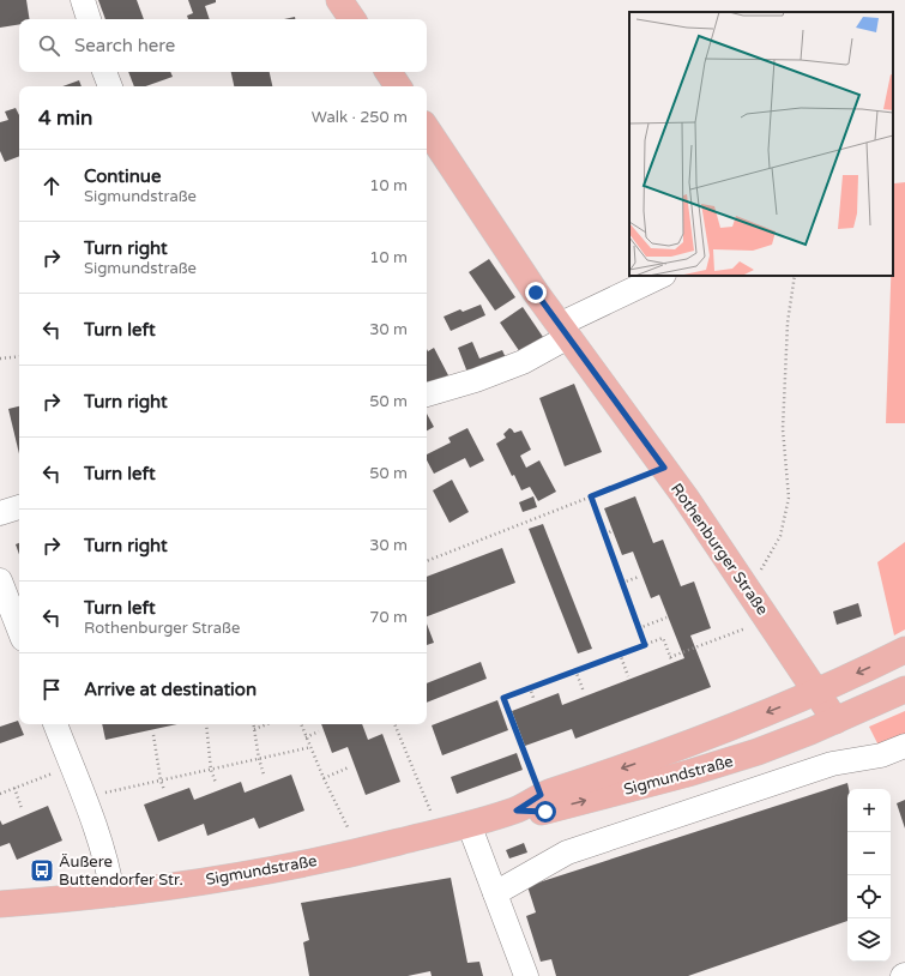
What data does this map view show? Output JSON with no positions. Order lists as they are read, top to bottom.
{
  "streets": {
    "main road": ["Rothenburger Straße", "Sigmundstraße"]
  },
  "crossings": [
    ["Rothenburger Straße", "Sigmundstraße"]
  ],
  "places": {
    "bus stop": ["Äußere Buttendorfer Str."]
  },
  "page": {
    "search": "Search here",
    "heading": ["4 min", "Walk · 250 m"],
    "list": [
      ["Continue", "Sigmundstraße", "10 m"],
      ["Turn right", "Sigmundstraße", "10 m"],
      ["Turn left", "30 m"],
      ["Turn right", "50 m"],
      ["Turn left", "50 m"],
      ["Turn right", "30 m"],
      ["Turn left", "Rothenburger Straße", "70 m"],
      "Arrive at destination"
    ],
    "map_buttons": ["+", "−"]
  }
}
